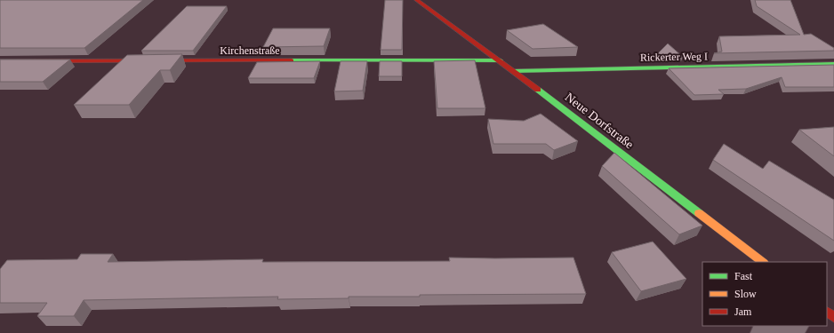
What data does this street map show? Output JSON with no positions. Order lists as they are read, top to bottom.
{
  "streets": {
    "street": ["Kirchenstraße", "Rickerter Weg I", "Neue Dorfstraße"]
  },
  "crossings": [
    ["Kirchenstraße", "Neue Dorfstraße"],
    ["Rickerter Weg I", "Neue Dorfstraße"]
  ],
  "legend": ["Fast", "Slow", "Jam"]
}
